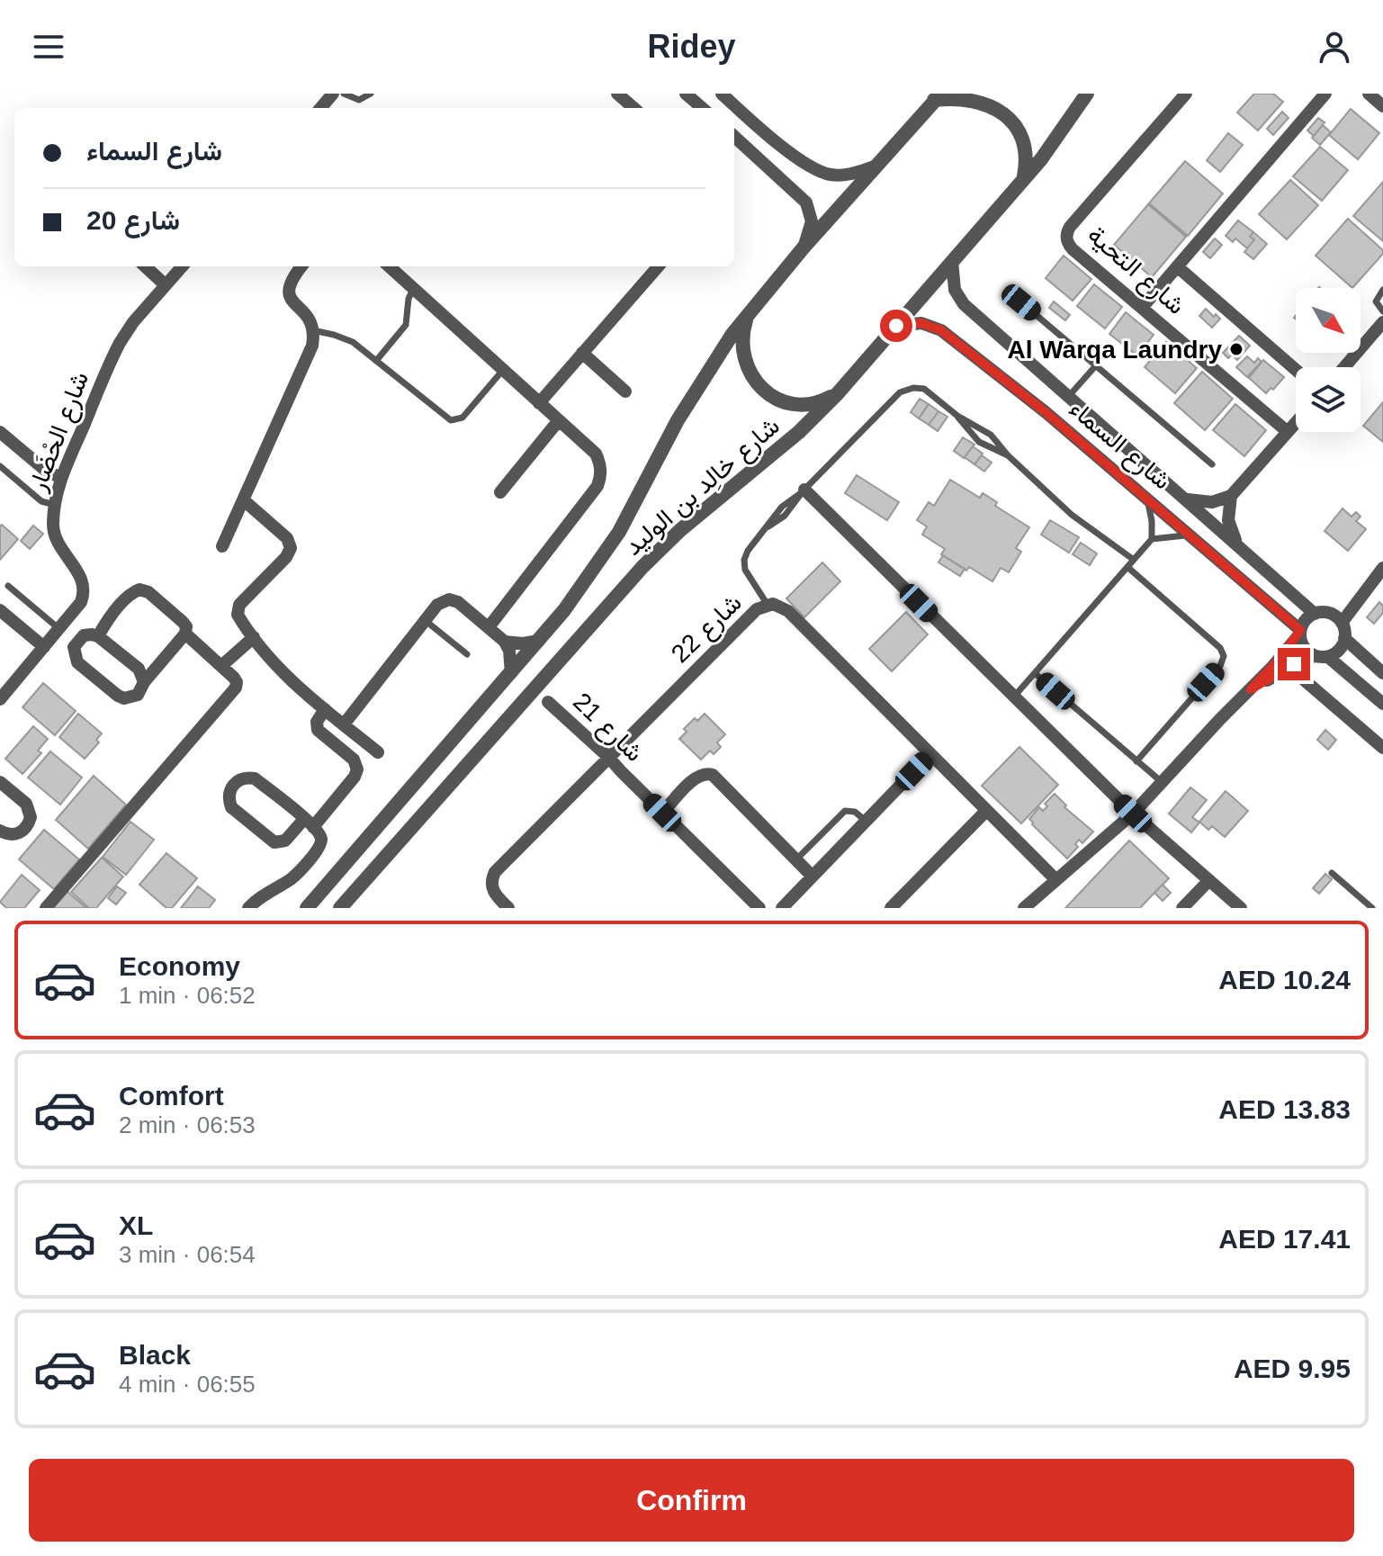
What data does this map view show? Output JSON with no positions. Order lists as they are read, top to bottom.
{
  "streets": {
    "street": [
      "شارع التحية",
      "شارع الحْضَار",
      "شارع السماء",
      "شارع خالِد بن الوليد",
      "شارع 22",
      "شارع 21"
    ]
  },
  "crossings": [
    ["شارع السماء", "شارع خالِد بن الوليد"],
    ["شارع 22", "شارع 21"]
  ],
  "places": ["Al Warqa Laundry"],
  "north": "bottom right",
  "page": {
    "header": "Ridey",
    "banner": ["شارع السماء", "شارع 20"],
    "list": [
      {
        "name": "Economy",
        "note": "1 min · 06:52",
        "value": "AED 10.24"
      },
      {
        "name": "Comfort",
        "note": "2 min · 06:53",
        "value": "AED 13.83"
      },
      {
        "name": "XL",
        "note": "3 min · 06:54",
        "value": "AED 17.41"
      },
      {
        "name": "Black",
        "note": "4 min · 06:55",
        "value": "AED 9.95"
      }
    ],
    "buttons": "Confirm"
  }
}
